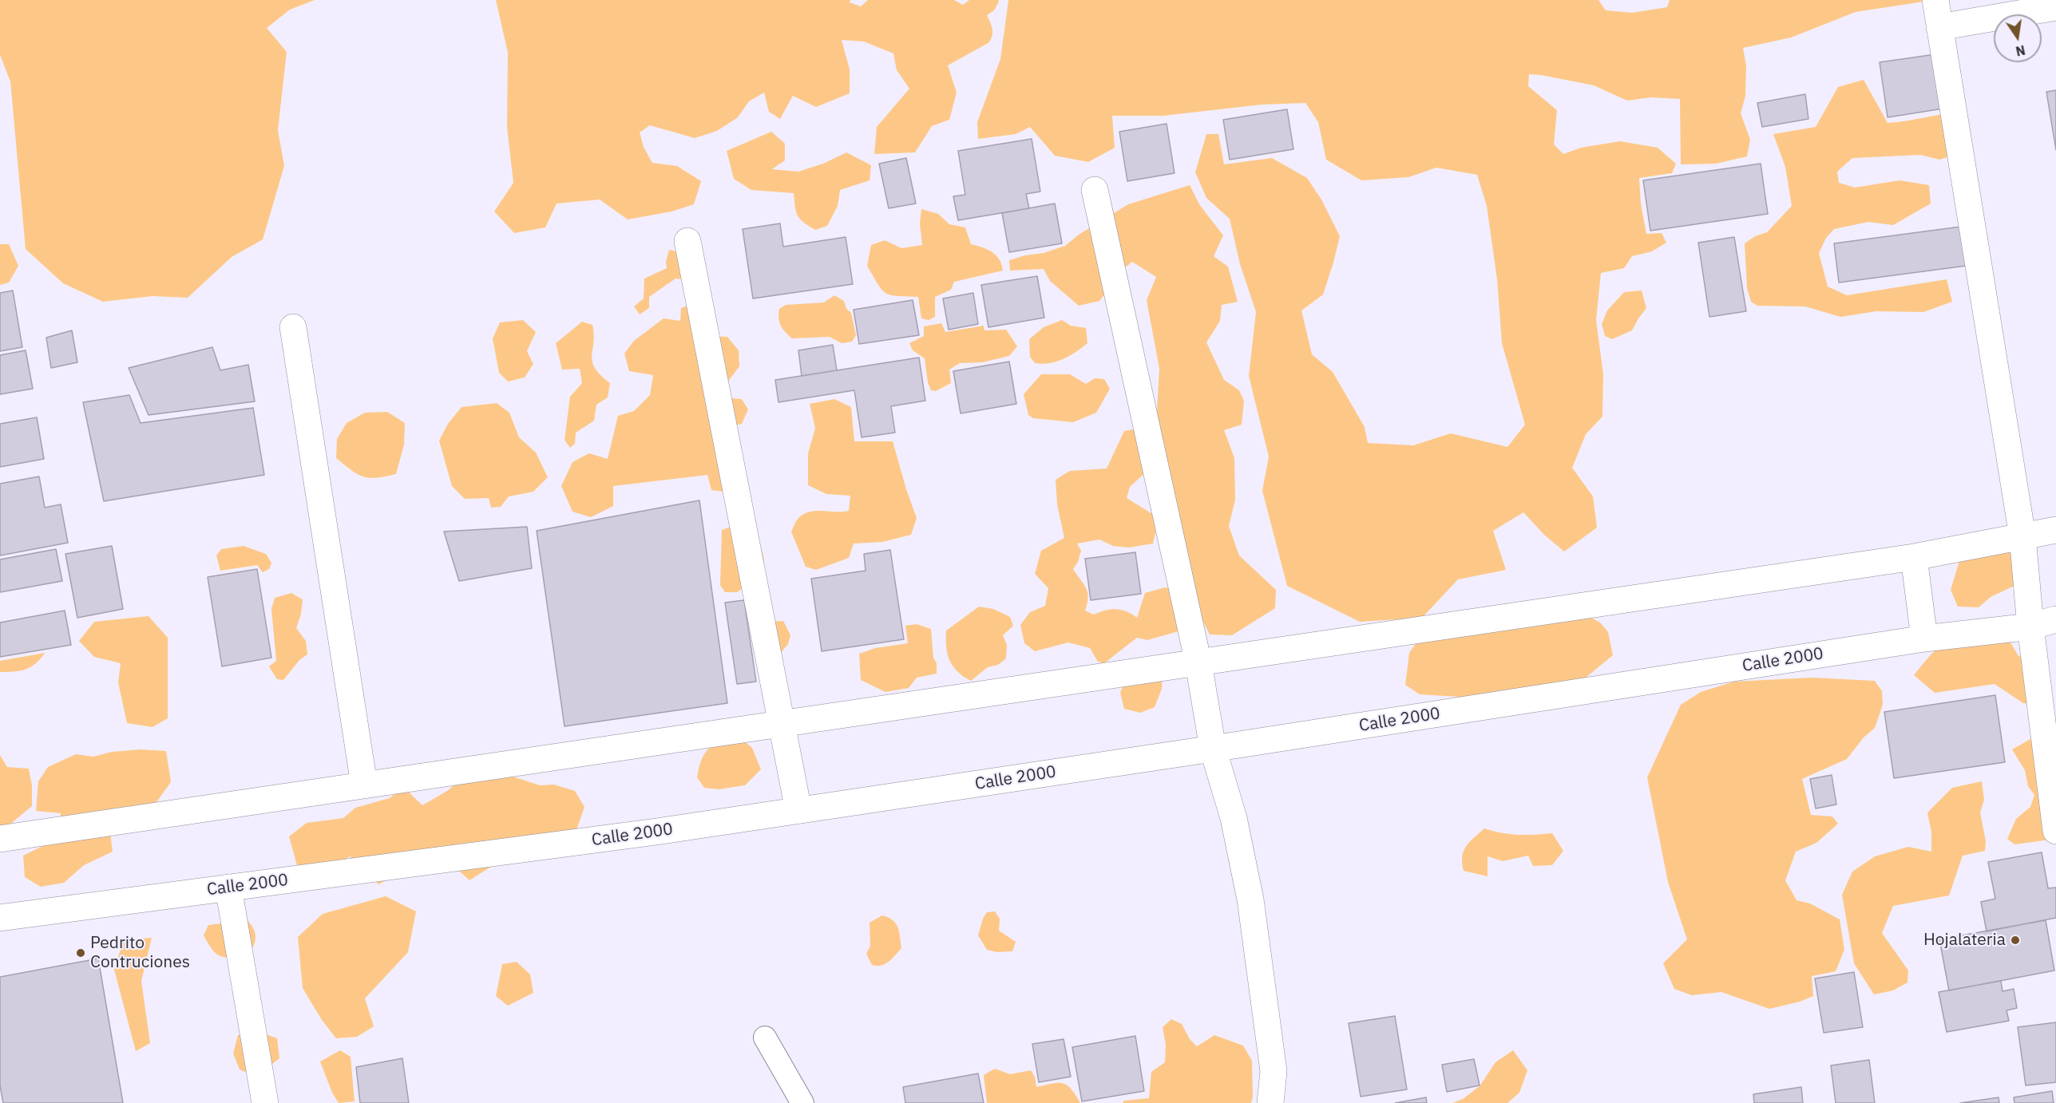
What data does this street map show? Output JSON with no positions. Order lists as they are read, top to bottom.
{
  "streets": {
    "street": ["Calle 2000"]
  },
  "places": ["Hojalateria", "Pedrito Contruciones"],
  "north": "bottom"
}
